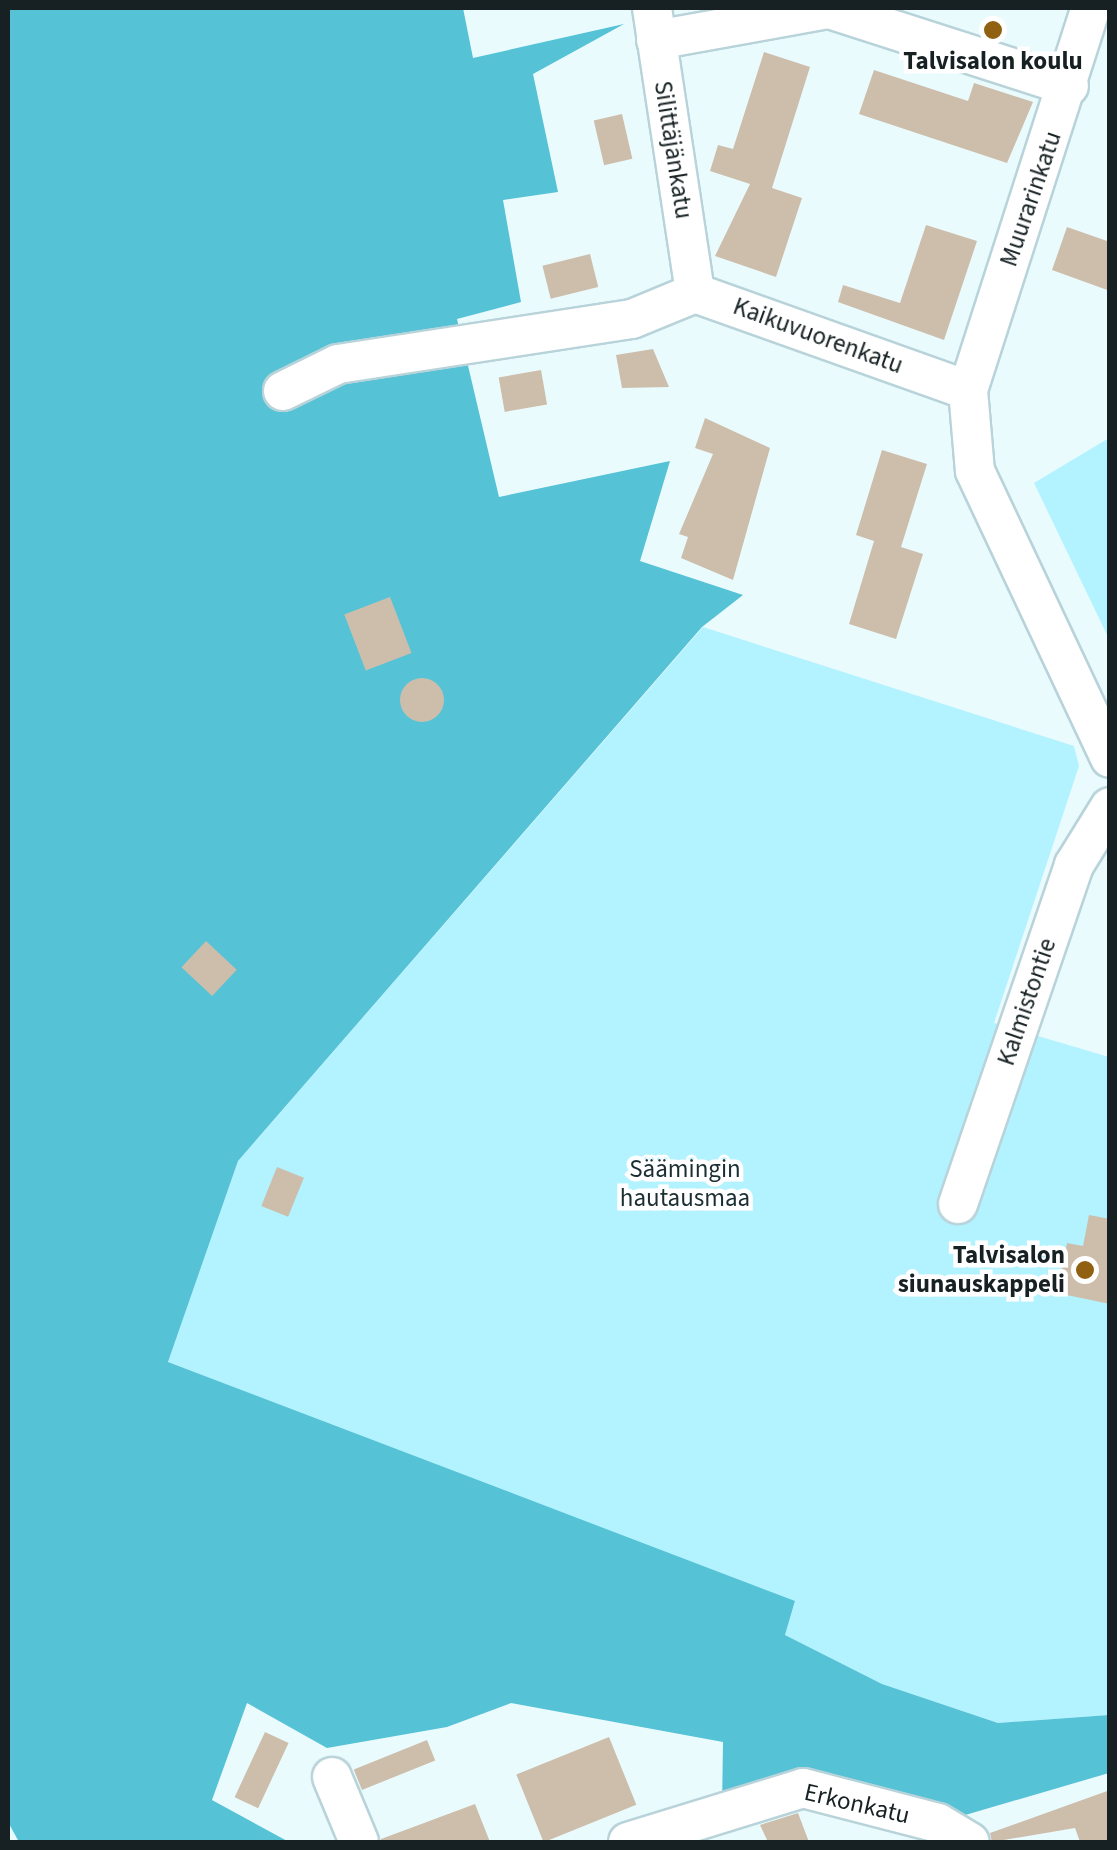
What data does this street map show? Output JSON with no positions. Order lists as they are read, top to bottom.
{
  "streets": {
    "street": [
      "Silittäjänkatu",
      "Muurarinkatu",
      "Kaikuvuorenkatu",
      "Kalmistontie",
      "Erkonkatu"
    ]
  },
  "crossings": [
    ["Silittäjänkatu", "Kaikuvuorenkatu"],
    ["Muurarinkatu", "Kaikuvuorenkatu"]
  ],
  "parks": ["Säämingin hautausmaa"],
  "places": ["Talvisalon koulu", "Talvisalon siunauskappeli"]
}
